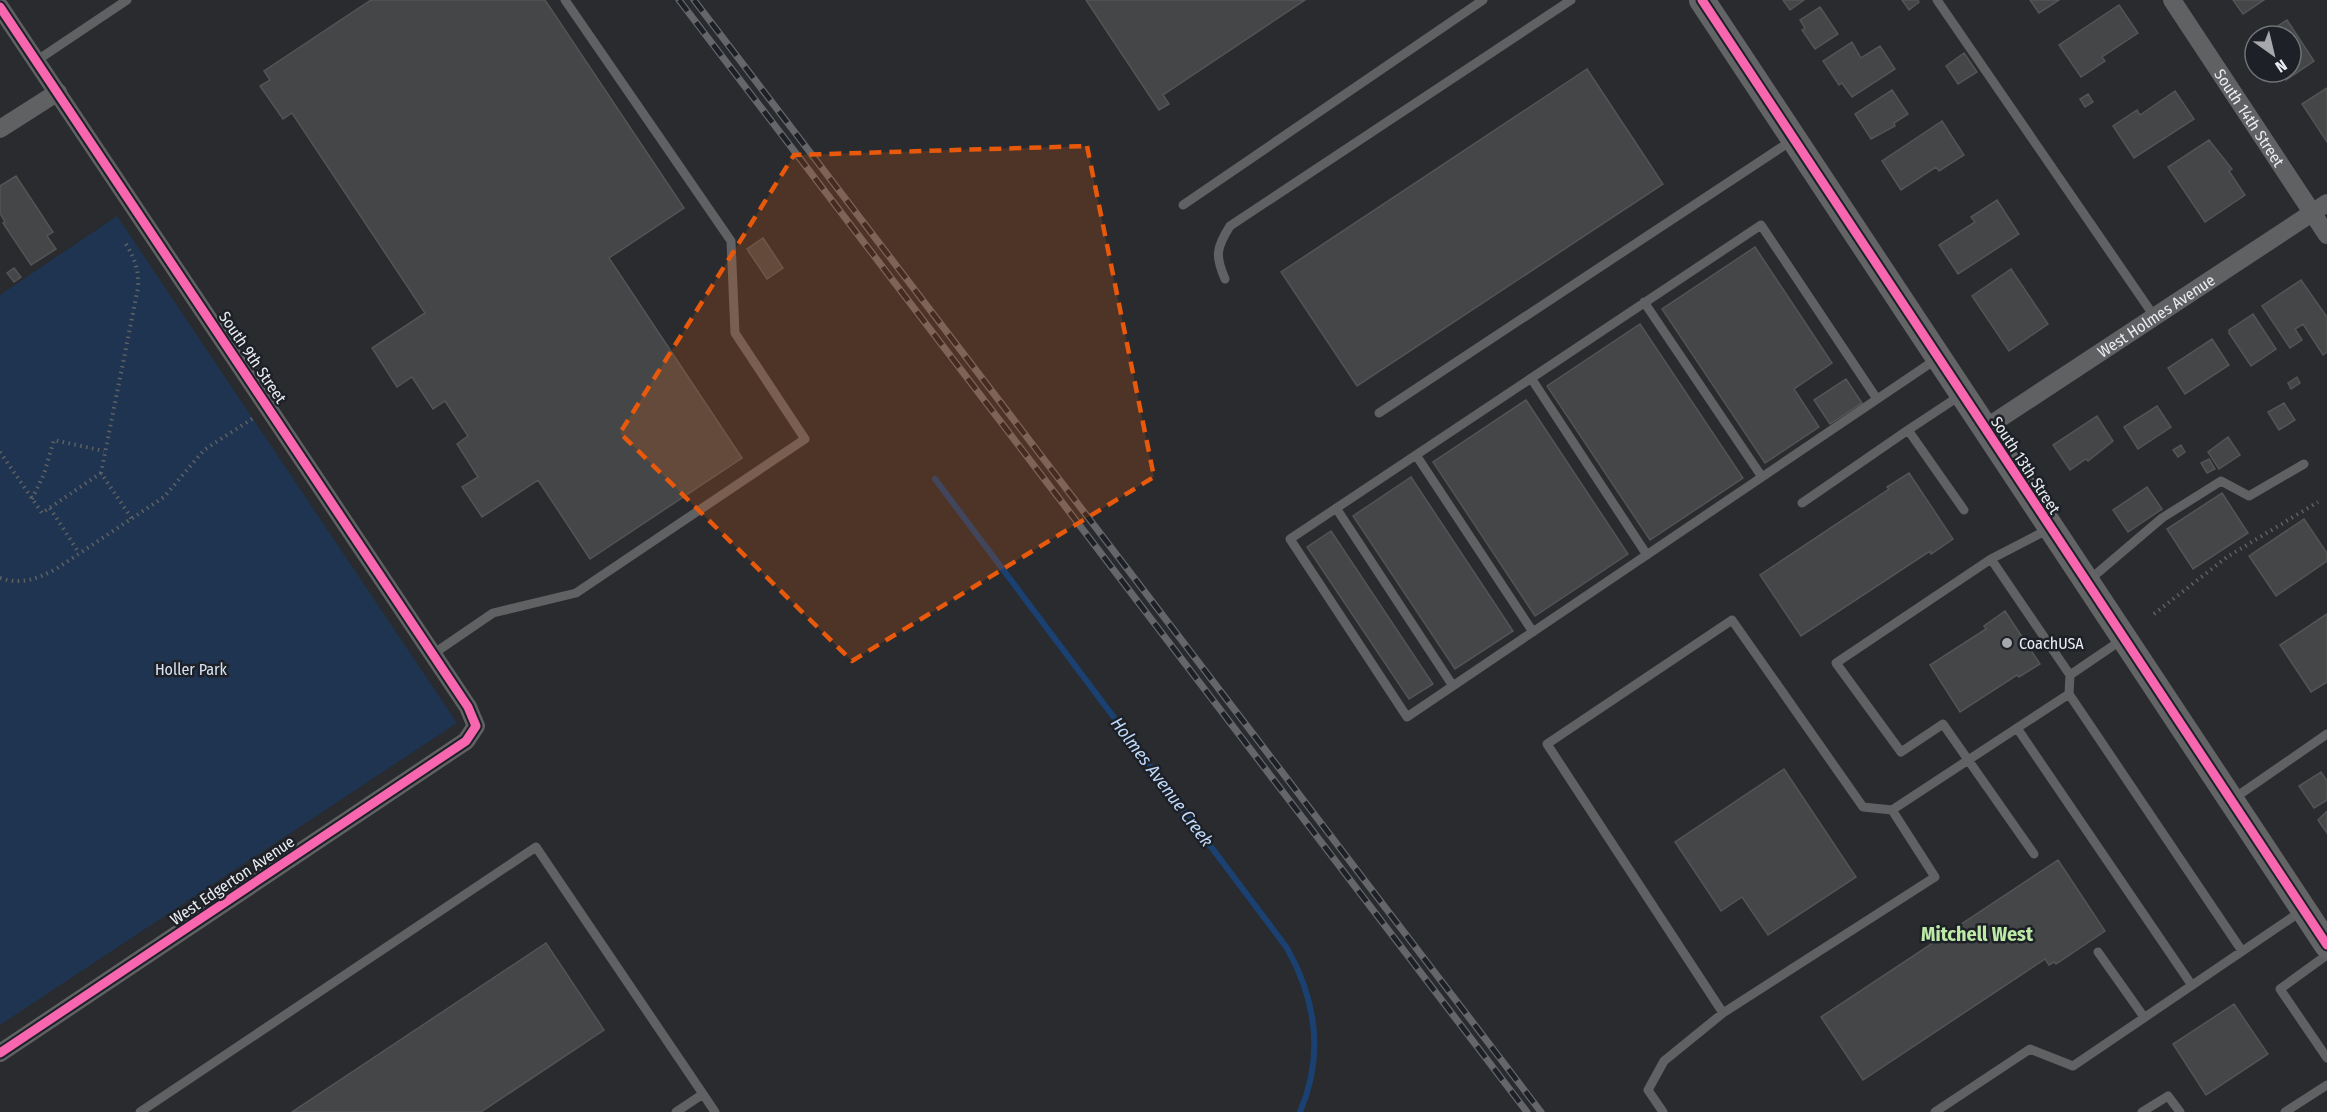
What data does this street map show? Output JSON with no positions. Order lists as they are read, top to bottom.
{
  "streets": {
    "street": [
      "South 14th Street",
      "West Holmes Avenue",
      "South 9th Street",
      "South 13th Street",
      "West Edgerton Avenue"
    ]
  },
  "crossings": [
    ["South 14th Street", "West Holmes Avenue"],
    ["West Holmes Avenue", "South 13th Street"],
    ["South 9th Street", "West Edgerton Avenue"]
  ],
  "districts": ["Mitchell West"],
  "water": ["Holmes Avenue Creek"],
  "parks": ["Holler Park"],
  "places": ["CoachUSA"],
  "north": "bottom right"
}
